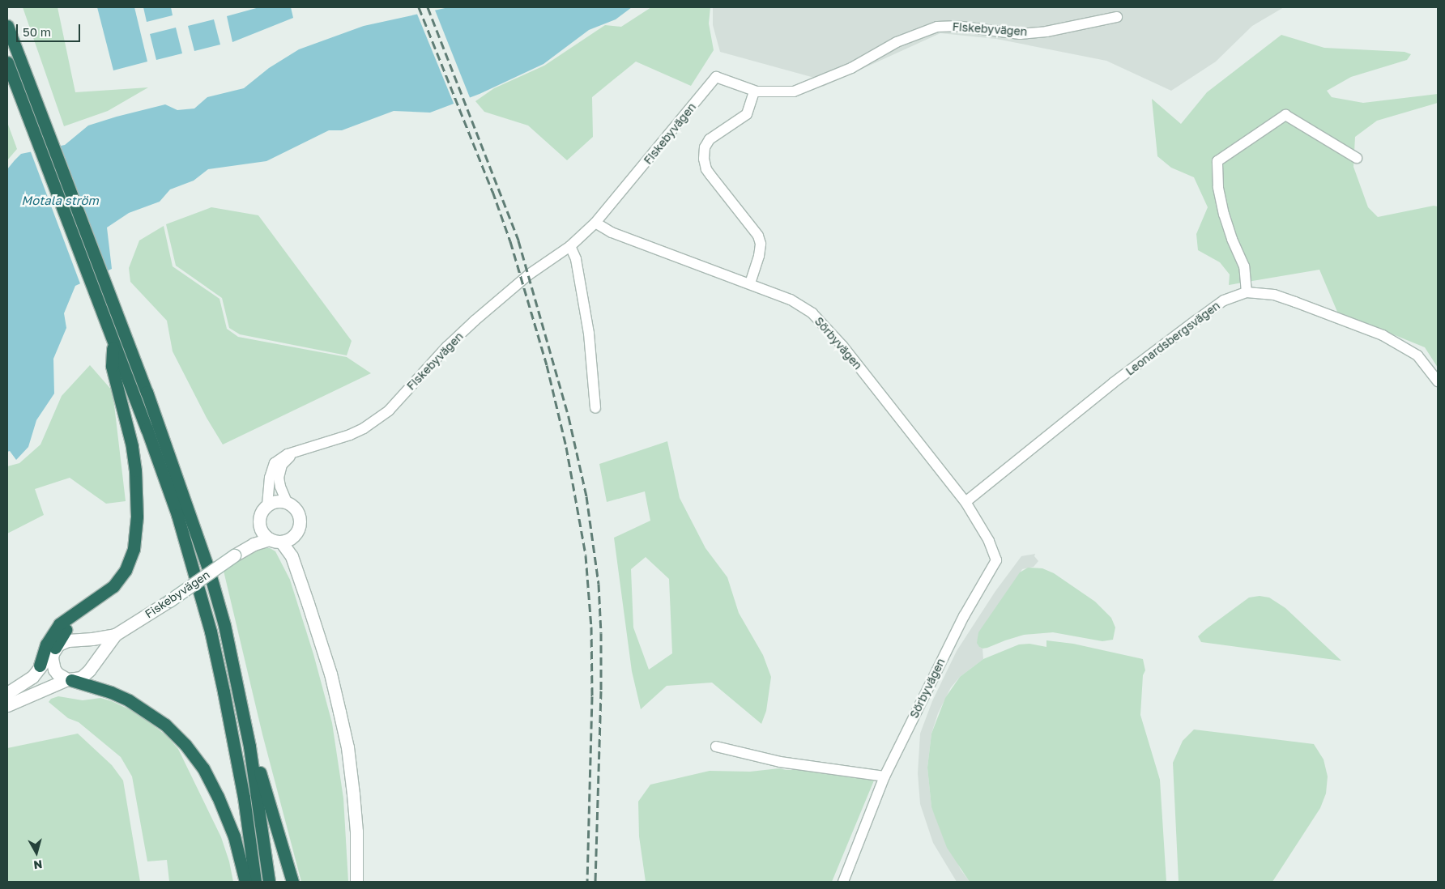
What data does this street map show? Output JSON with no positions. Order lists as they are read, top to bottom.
{
  "streets": {
    "street": ["Fiskebyvägen", "Leonardsbergsvägen", "Sörbyvägen"]
  },
  "crossings": [
    ["Fiskebyvägen", "Sörbyvägen"],
    ["Leonardsbergsvägen", "Sörbyvägen"]
  ],
  "water": ["Motala ström"],
  "scale_bar": "50 m",
  "north": "bottom"
}
